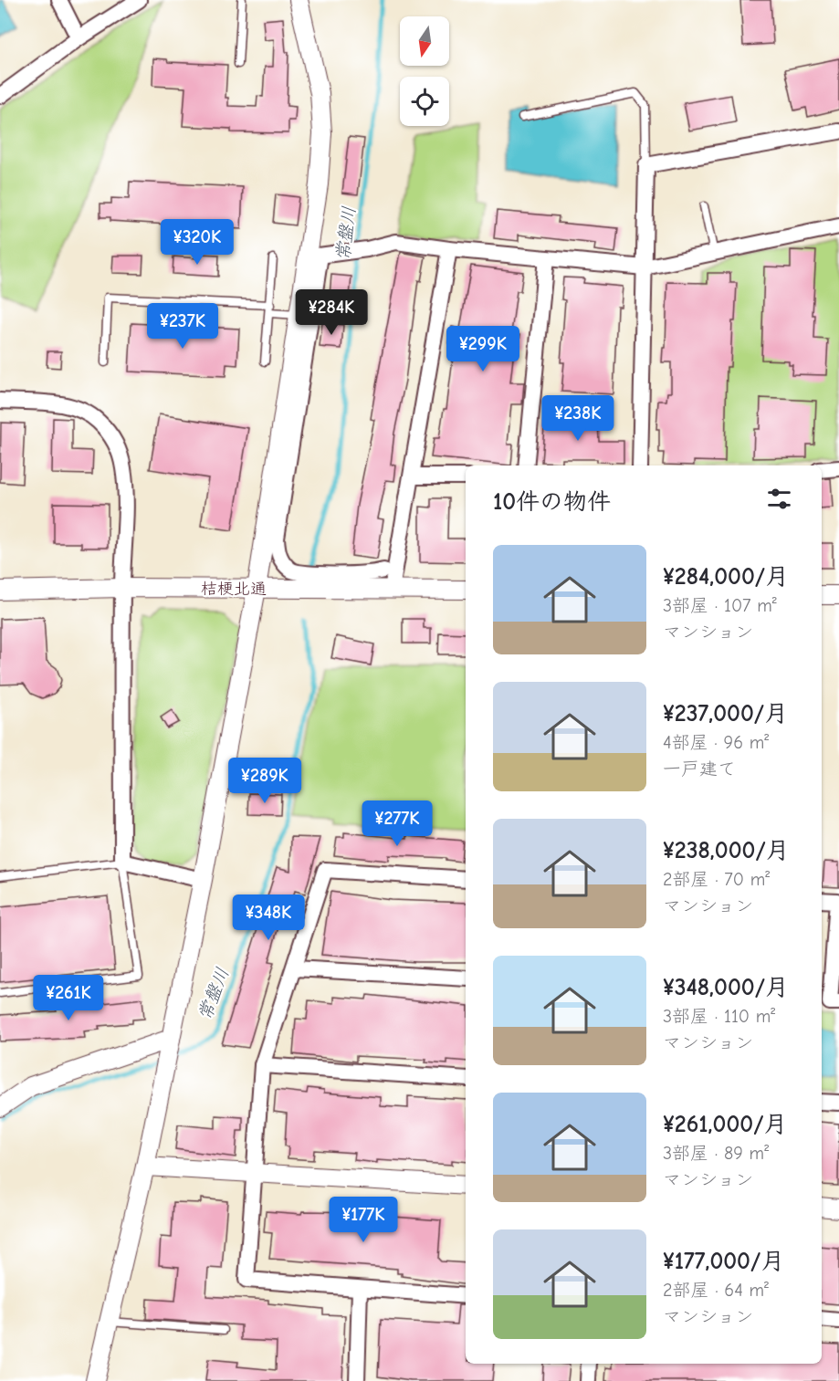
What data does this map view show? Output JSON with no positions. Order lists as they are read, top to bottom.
{
  "streets": {
    "street": ["桔梗北通"]
  },
  "water": ["常盤川"],
  "north": "bottom",
  "page": {
    "price": [
      "¥320K",
      "¥284K",
      "¥237K",
      "¥299K",
      "¥238K",
      "¥289K",
      "¥277K",
      "¥348K",
      "¥261K",
      "¥177K"
    ],
    "heading": "10件の物件",
    "list": [
      {
        "name": "¥284,000/月",
        "note": "3部屋 · 107 m² · マンション"
      },
      {
        "name": "¥237,000/月",
        "note": "4部屋 · 96 m² · 一戸建て"
      },
      {
        "name": "¥238,000/月",
        "note": "2部屋 · 70 m² · マンション"
      },
      {
        "name": "¥348,000/月",
        "note": "3部屋 · 110 m² · マンション"
      },
      {
        "name": "¥261,000/月",
        "note": "3部屋 · 89 m² · マンション"
      },
      {
        "name": "¥177,000/月",
        "note": "2部屋 · 64 m² · マンション"
      }
    ]
  }
}
